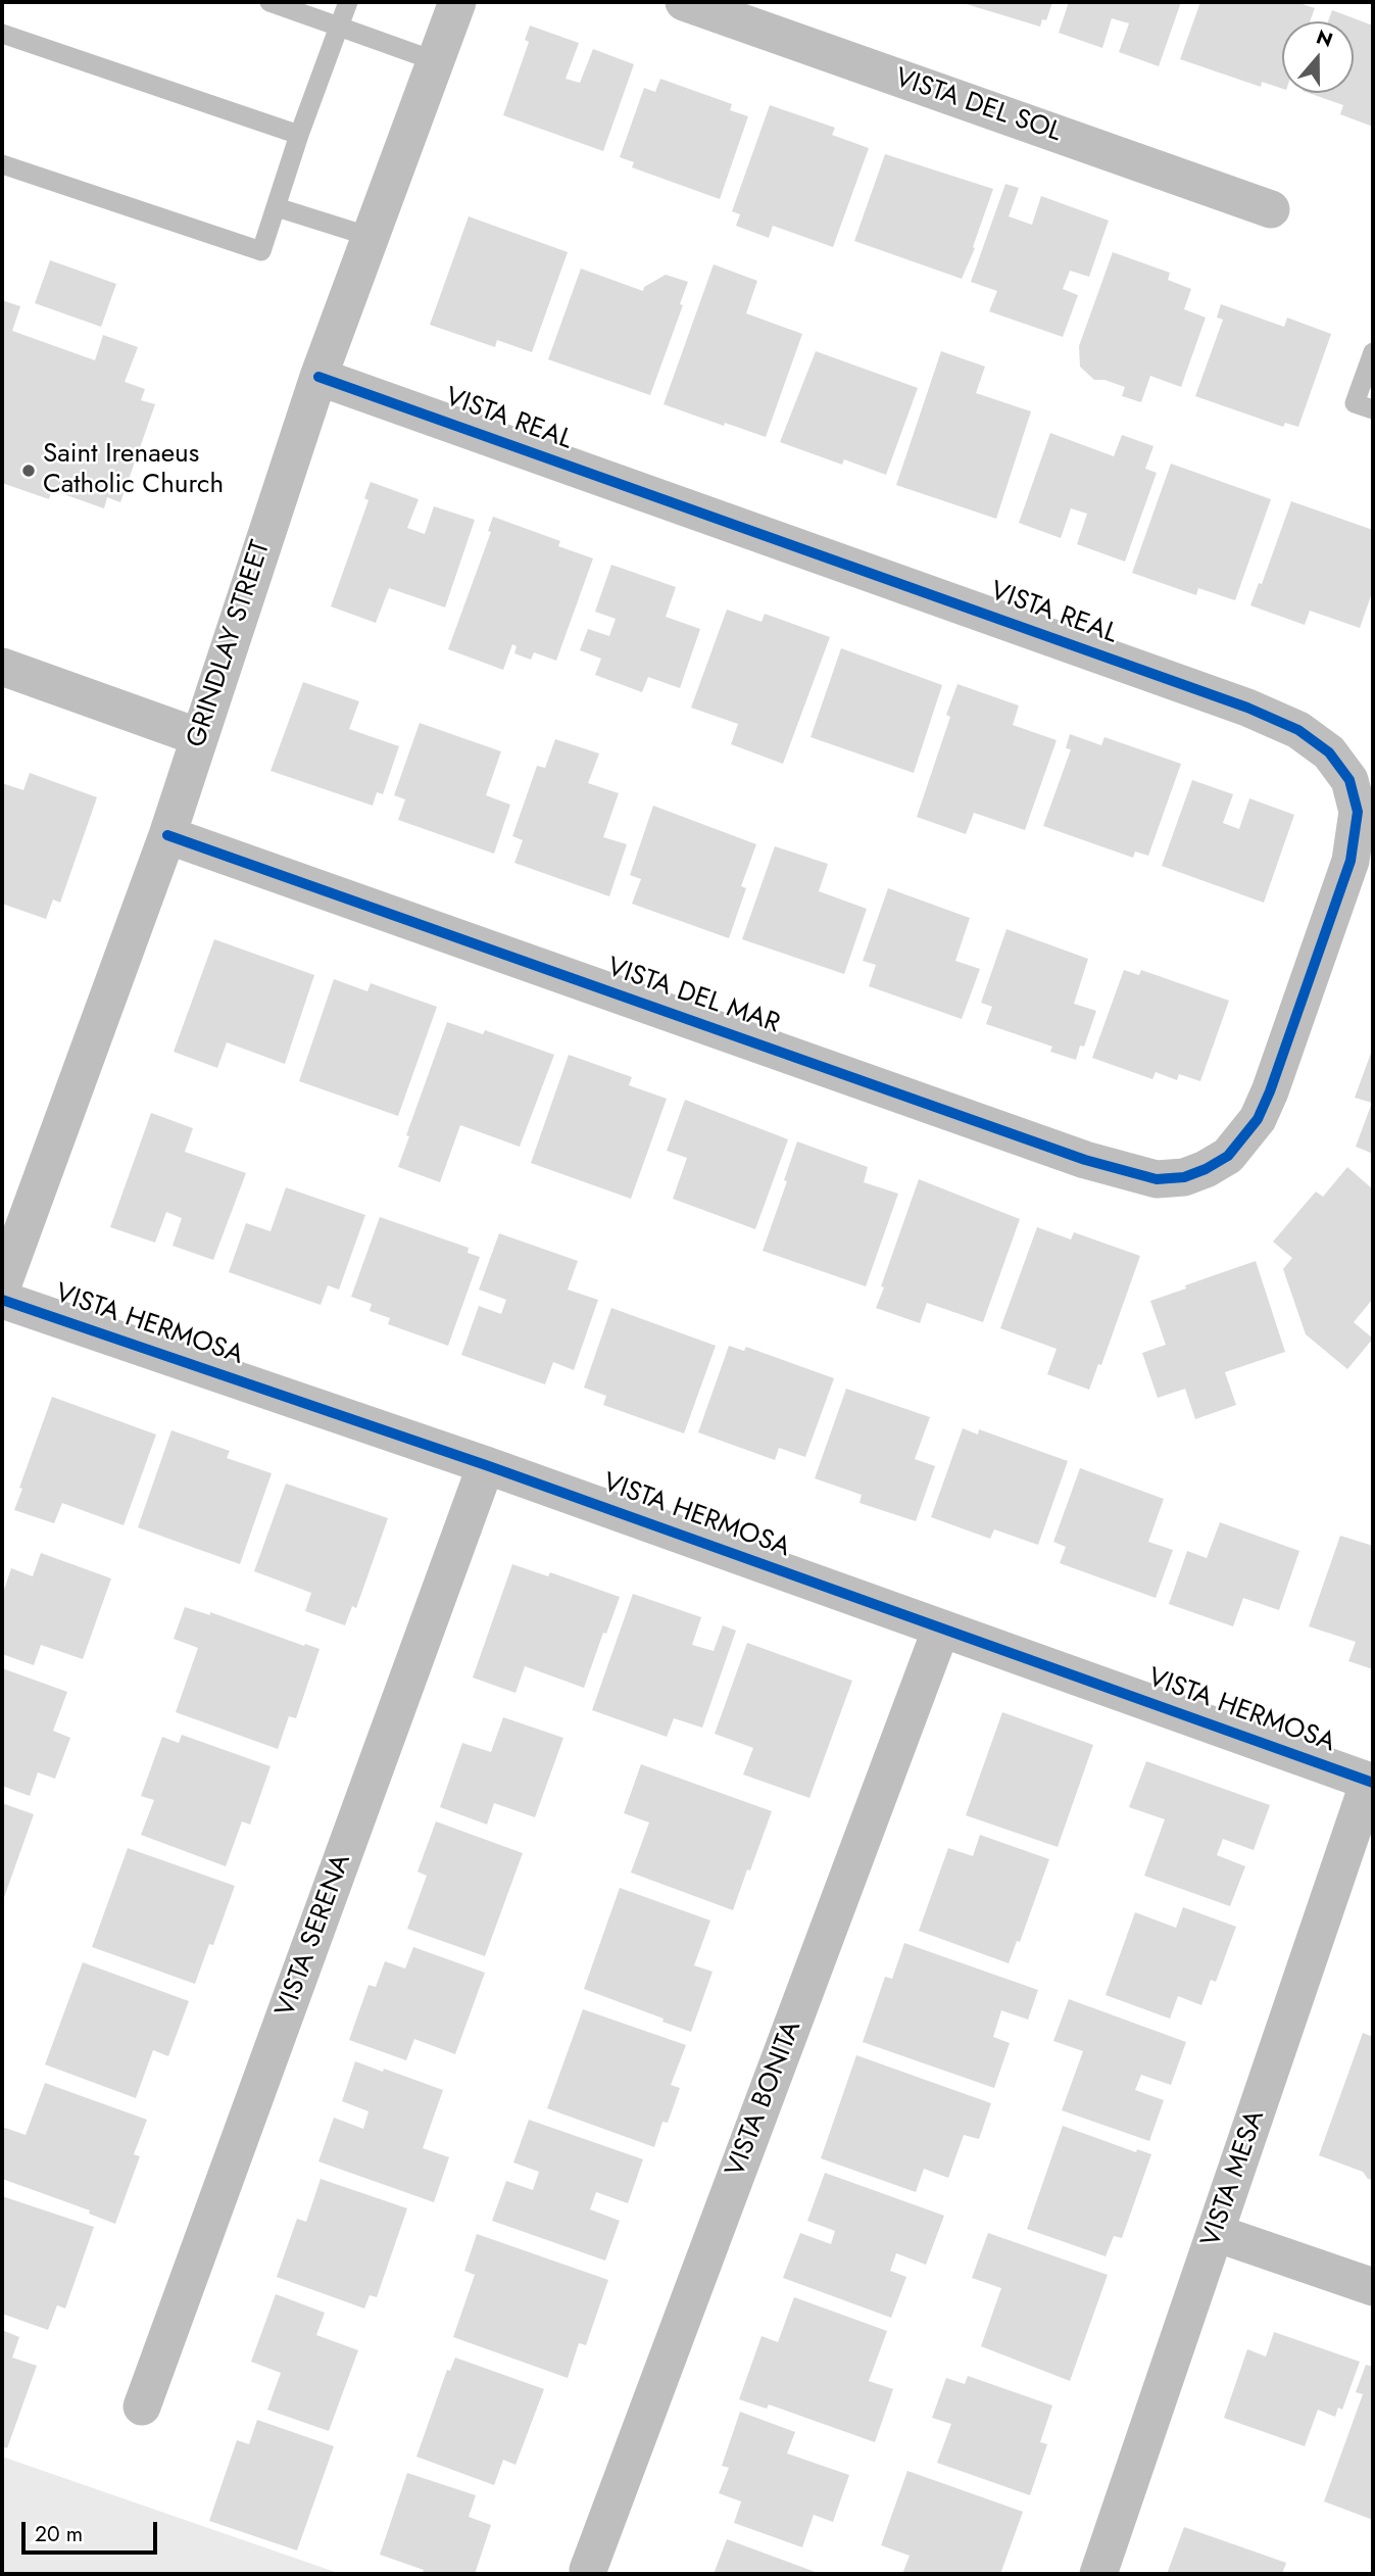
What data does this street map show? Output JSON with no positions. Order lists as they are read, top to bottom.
{
  "streets": {
    "street": [
      "VISTA DEL SOL",
      "VISTA REAL",
      "GRINDLAY STREET",
      "VISTA DEL MAR",
      "VISTA HERMOSA",
      "VISTA SERENA",
      "VISTA BONITA",
      "VISTA MESA"
    ]
  },
  "crossings": [
    ["VISTA REAL", "GRINDLAY STREET"],
    ["VISTA REAL", "VISTA DEL MAR"],
    ["GRINDLAY STREET", "VISTA DEL MAR"],
    ["VISTA HERMOSA", "VISTA SERENA"],
    ["VISTA HERMOSA", "VISTA BONITA"],
    ["VISTA HERMOSA", "VISTA MESA"]
  ],
  "places": ["Saint Irenaeus Catholic Church"],
  "scale_bar": "20 m",
  "north": "top"
}
